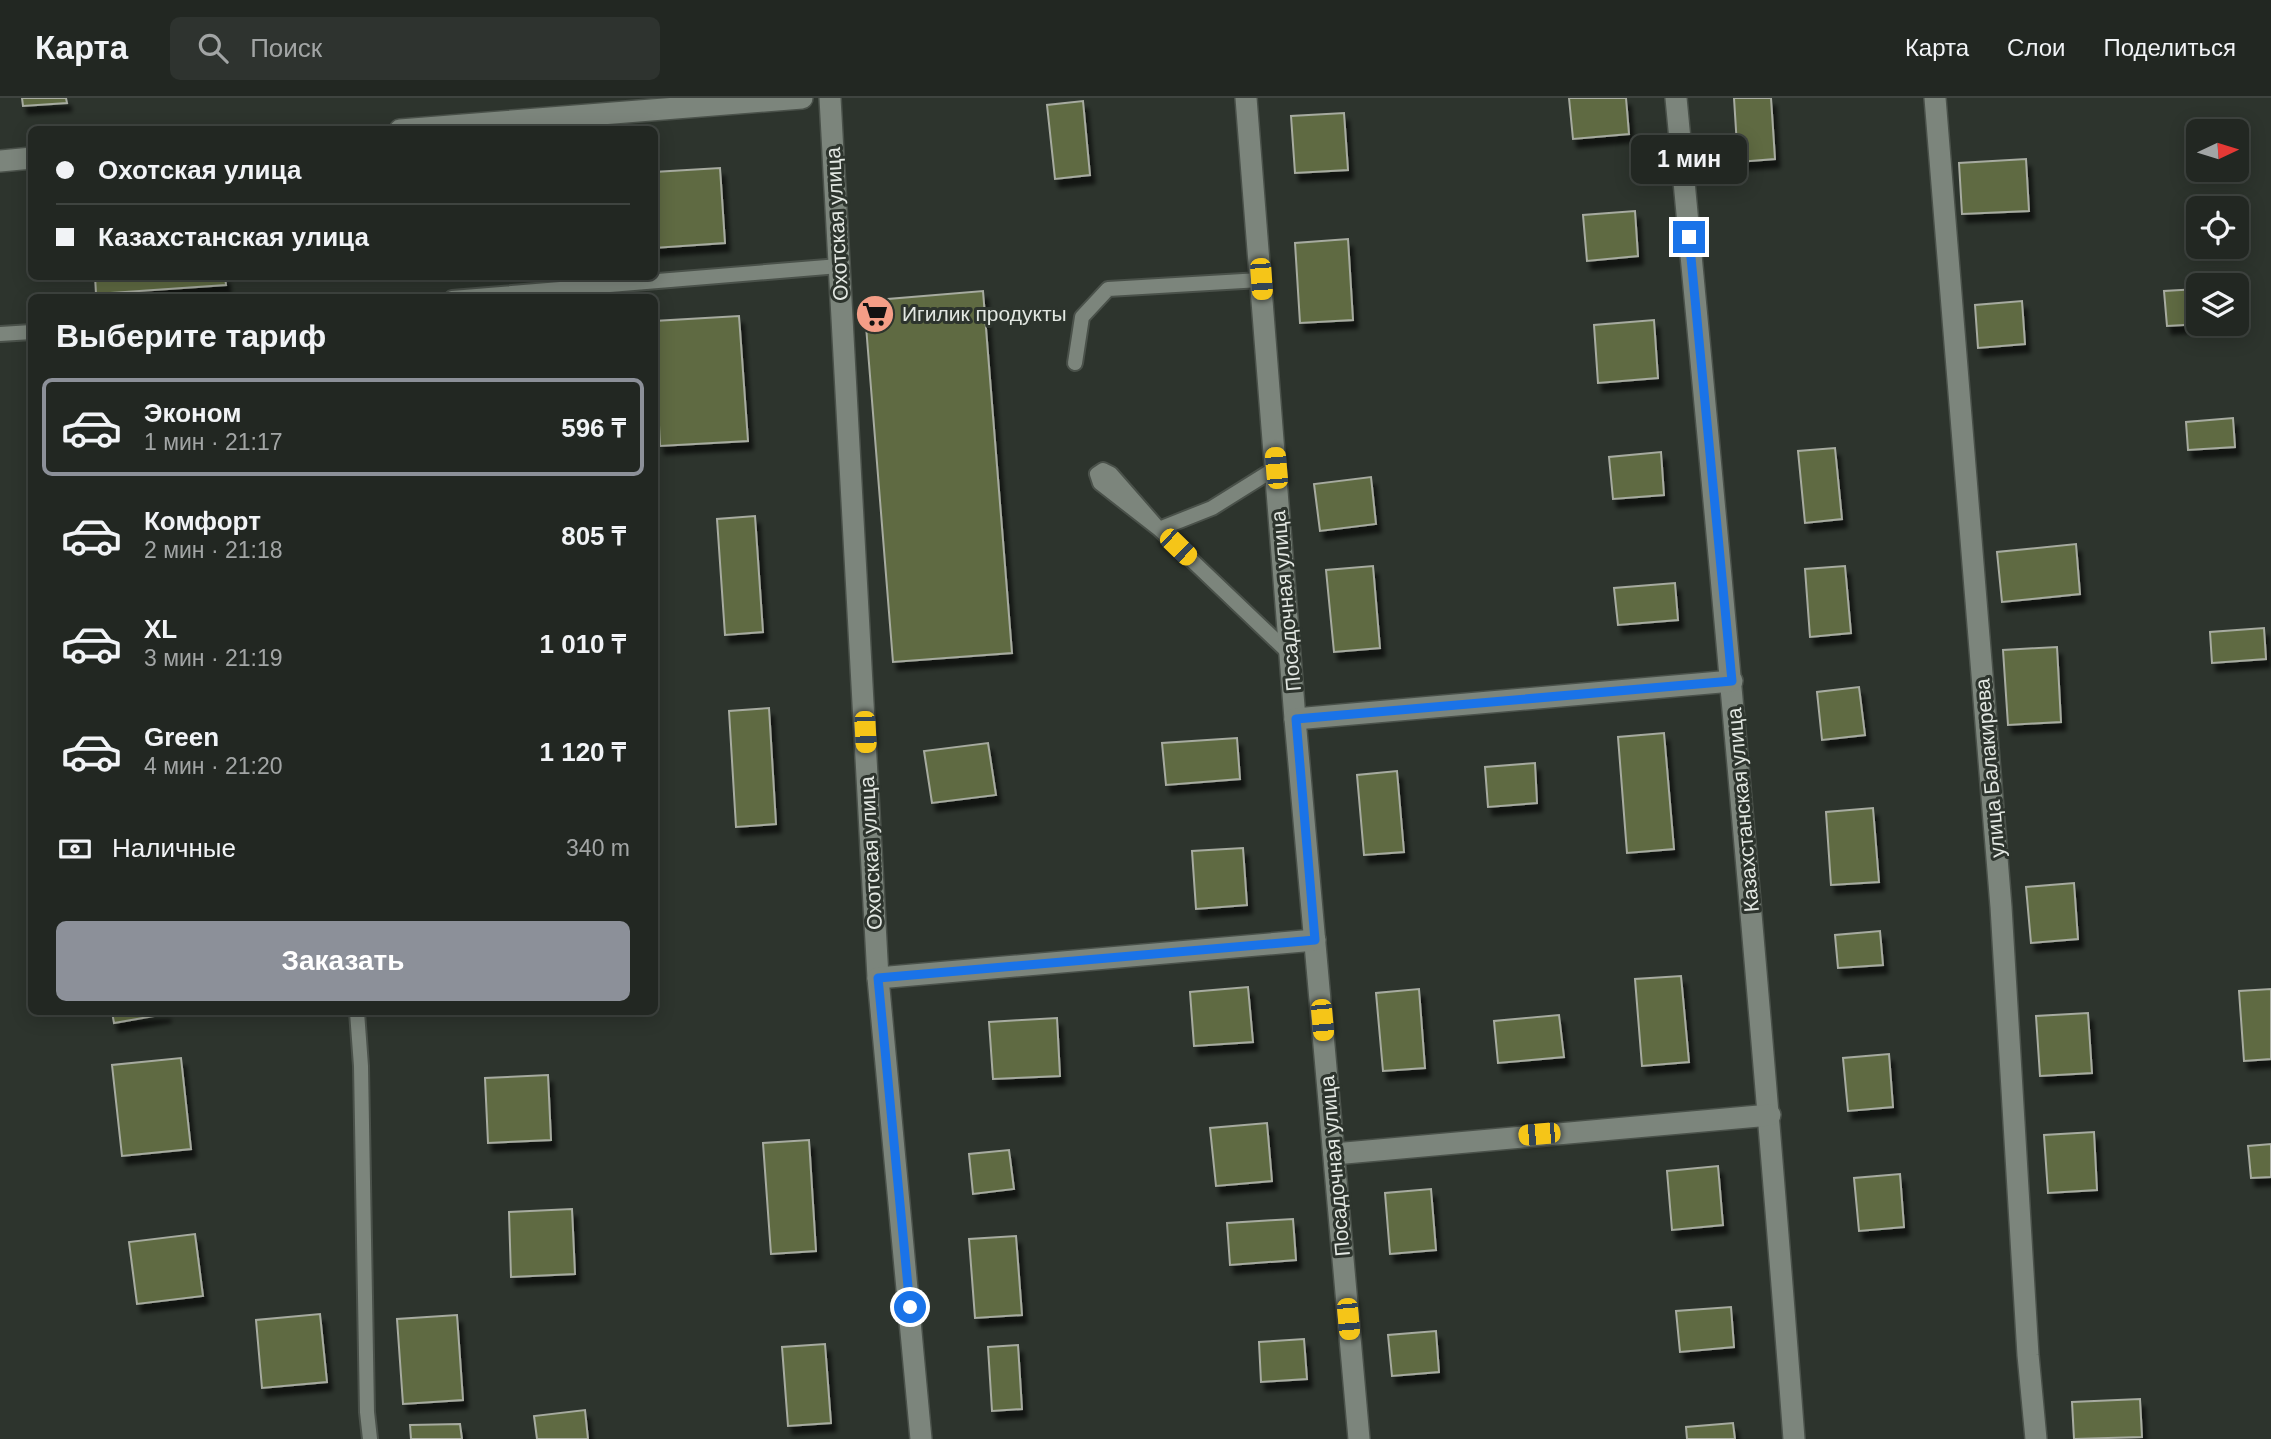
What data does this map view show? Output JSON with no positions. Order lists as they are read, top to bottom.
{
  "streets": {
    "street": [
      "Охотская улица",
      "Посадочная улица",
      "улица Балакирева",
      "Казахстанская улица"
    ]
  },
  "places": {
    "supermarket": ["Игилик продукты"]
  },
  "north": "right",
  "page": {
    "header": "Карта",
    "search": "Поиск",
    "nav": ["Карта", "Слои", "Поделиться"],
    "banner": ["Охотская улица", "Казахстанская улица"],
    "bubble": "1 мин",
    "heading": "Выберите тариф",
    "list": [
      {
        "name": "Эконом",
        "note": "1 мин · 21:17",
        "value": "596 ₸"
      },
      {
        "name": "Комфорт",
        "note": "2 мин · 21:18",
        "value": "805 ₸"
      },
      {
        "name": "XL",
        "note": "3 мин · 21:19",
        "value": "1 010 ₸"
      },
      {
        "name": "Green",
        "note": "4 мин · 21:20",
        "value": "1 120 ₸"
      }
    ],
    "pay": ["Наличные", "340 m"],
    "buttons": "Заказать"
  }
}
